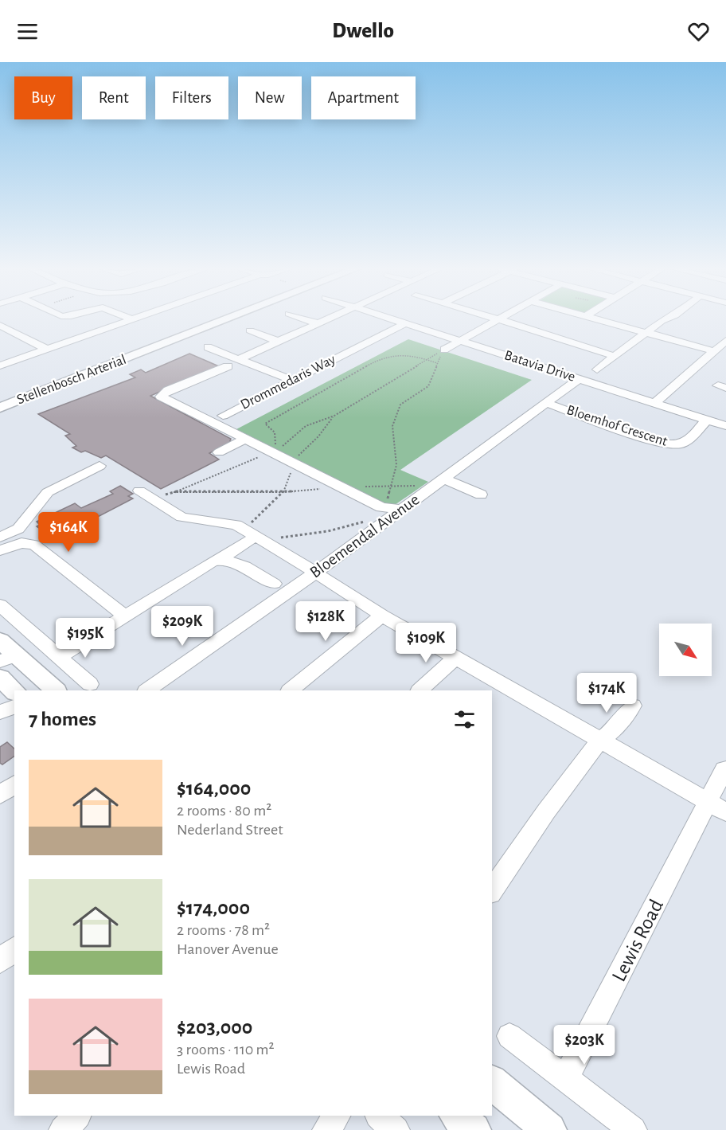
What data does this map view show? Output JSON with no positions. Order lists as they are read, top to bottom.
{
  "streets": {
    "main road": ["Stellenbosch Arterial"],
    "street": [
      "Batavia Drive",
      "Drommedaris Way",
      "Bloemhof Crescent",
      "Bloemendal Avenue",
      "Lewis Road"
    ]
  },
  "crossings": [
    ["Batavia Drive", "Drommedaris Way"],
    ["Batavia Drive", "Bloemhof Crescent"],
    ["Batavia Drive", "Bloemendal Avenue"],
    ["Bloemhof Crescent", "Bloemendal Avenue"]
  ],
  "north": "bottom right",
  "page": {
    "header": "Dwello",
    "chip": [
      "Buy",
      "Rent",
      "Filters",
      "New",
      "Apartment"
    ],
    "price": [
      "$164K",
      "$128K",
      "$209K",
      "$195K",
      "$109K",
      "$174K",
      "$203K"
    ],
    "heading": "7 homes",
    "list": [
      {
        "name": "$164,000",
        "note": "2 rooms · 80 m² · Nederland Street"
      },
      {
        "name": "$174,000",
        "note": "2 rooms · 78 m² · Hanover Avenue"
      },
      {
        "name": "$203,000",
        "note": "3 rooms · 110 m² · Lewis Road"
      }
    ]
  }
}
